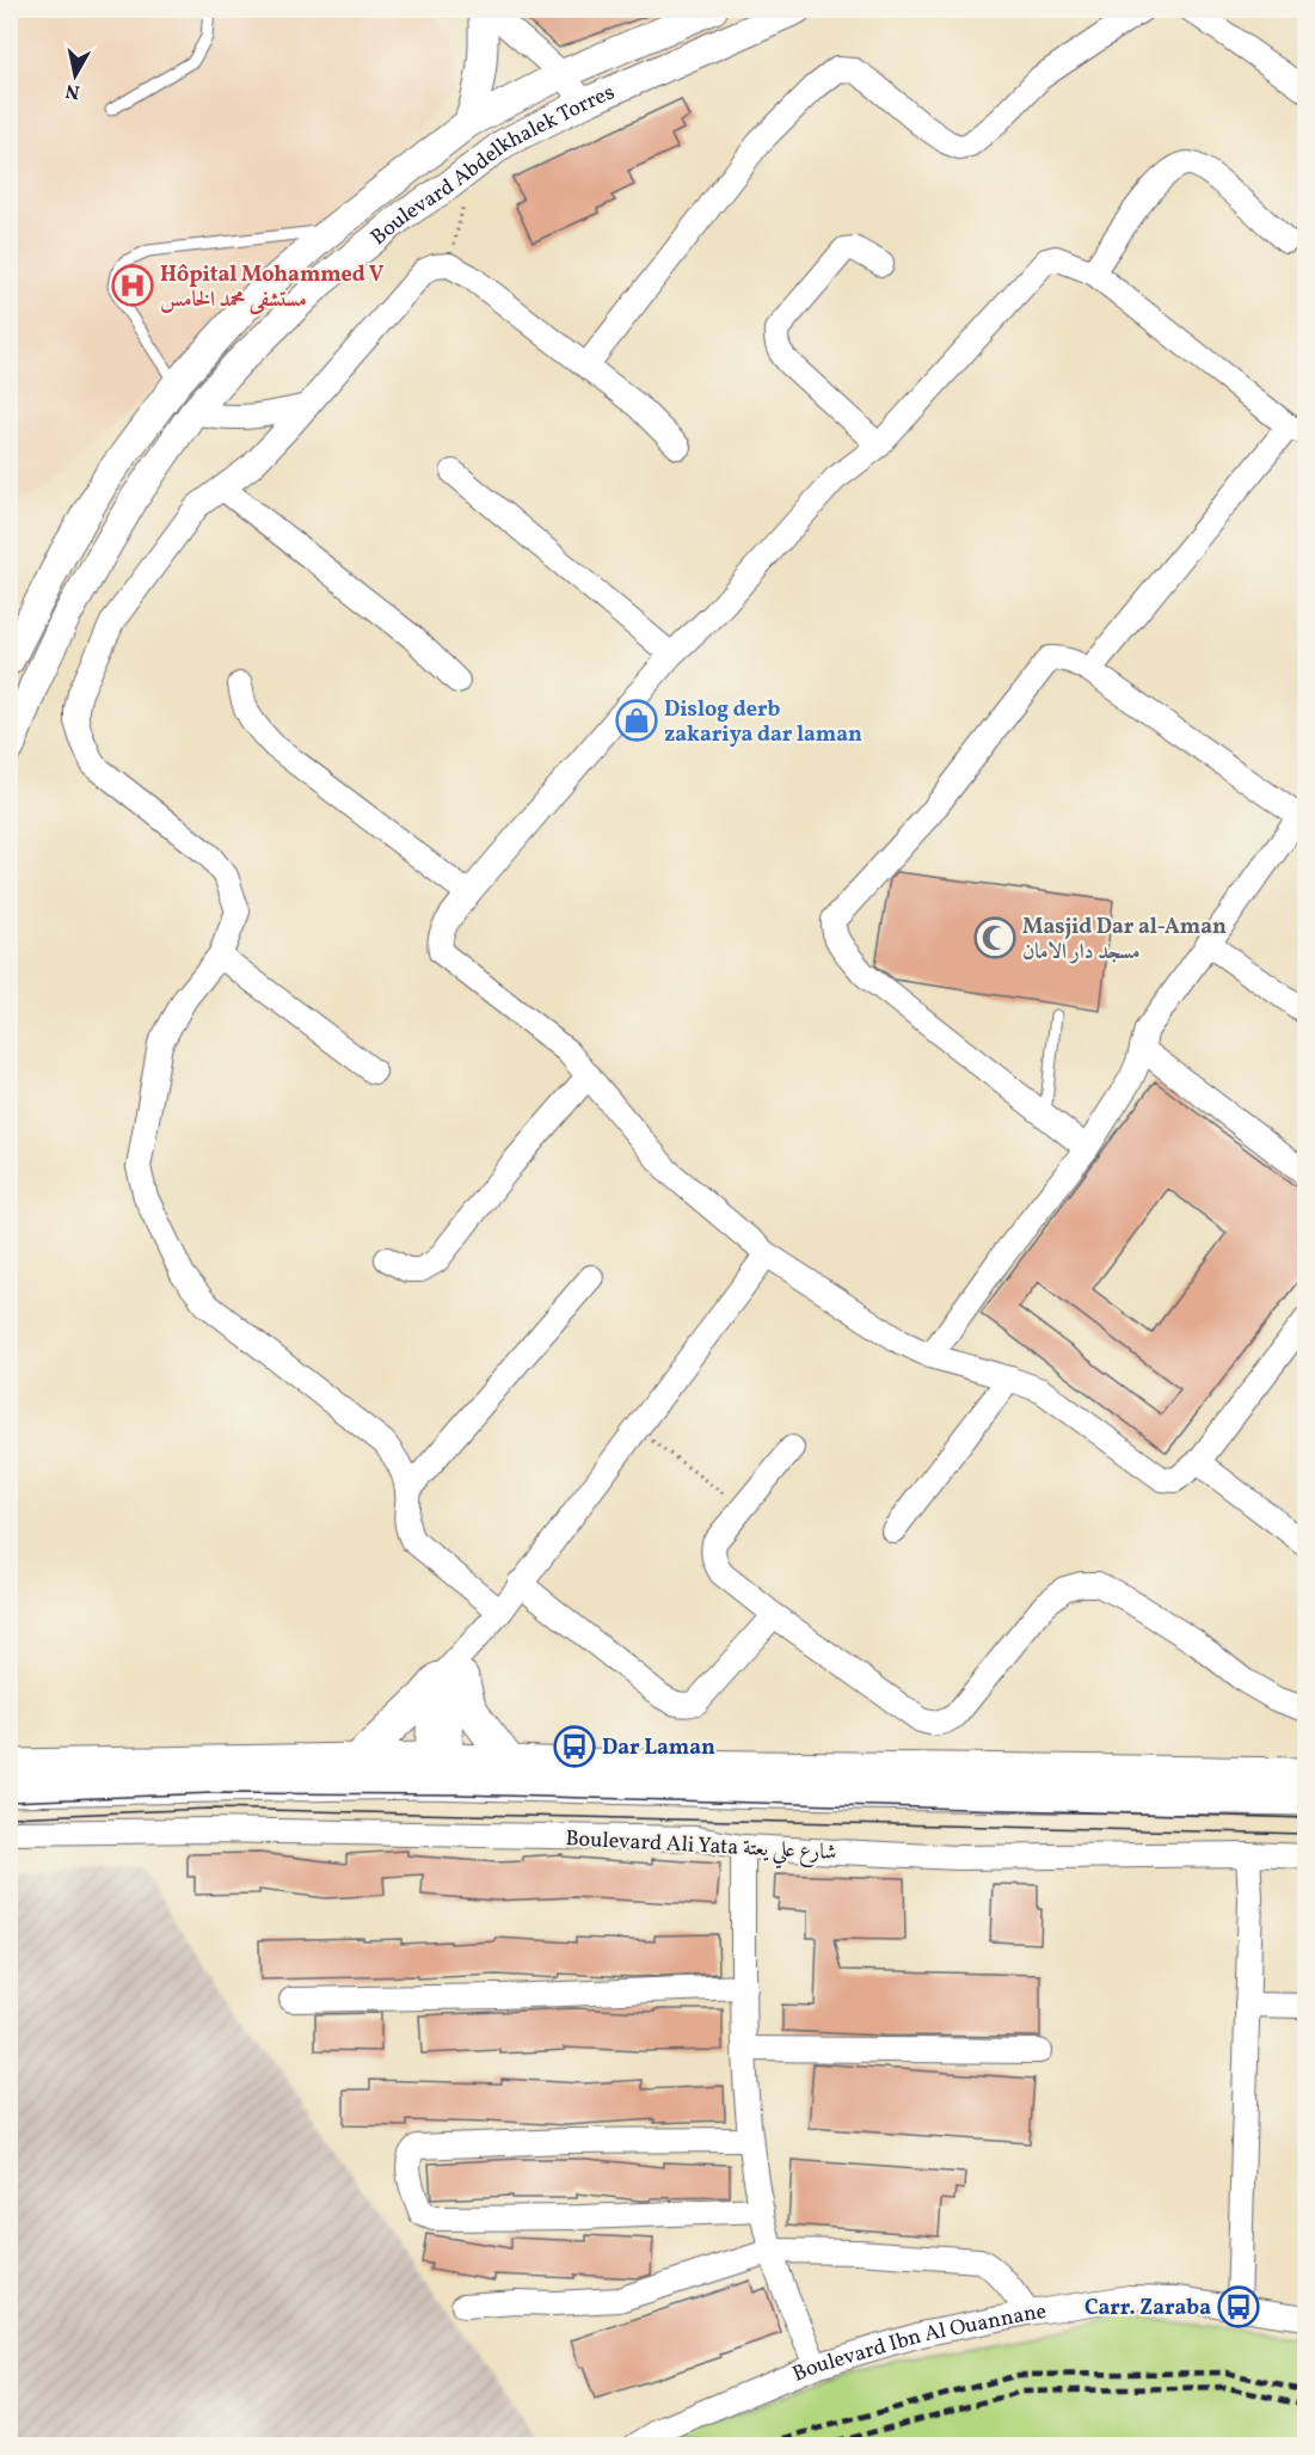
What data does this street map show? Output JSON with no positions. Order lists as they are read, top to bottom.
{
  "streets": {
    "street": ["Boulevard Abdelkhalek Torres", "Boulevard Ali Yata شارع علي يعتة", "Boulevard Ibn Al Ouannane"]
  },
  "places": {
    "hospital": ["Hôpital Mohammed V مستشفى محمد الخامس"],
    "shop": ["Dislog derb zakariya dar laman"],
    "mosque": ["Masjid Dar al-Aman مسجد دار الامان"],
    "bus stop": ["Dar Laman", "Carr. Zaraba"]
  },
  "north": "bottom"
}
